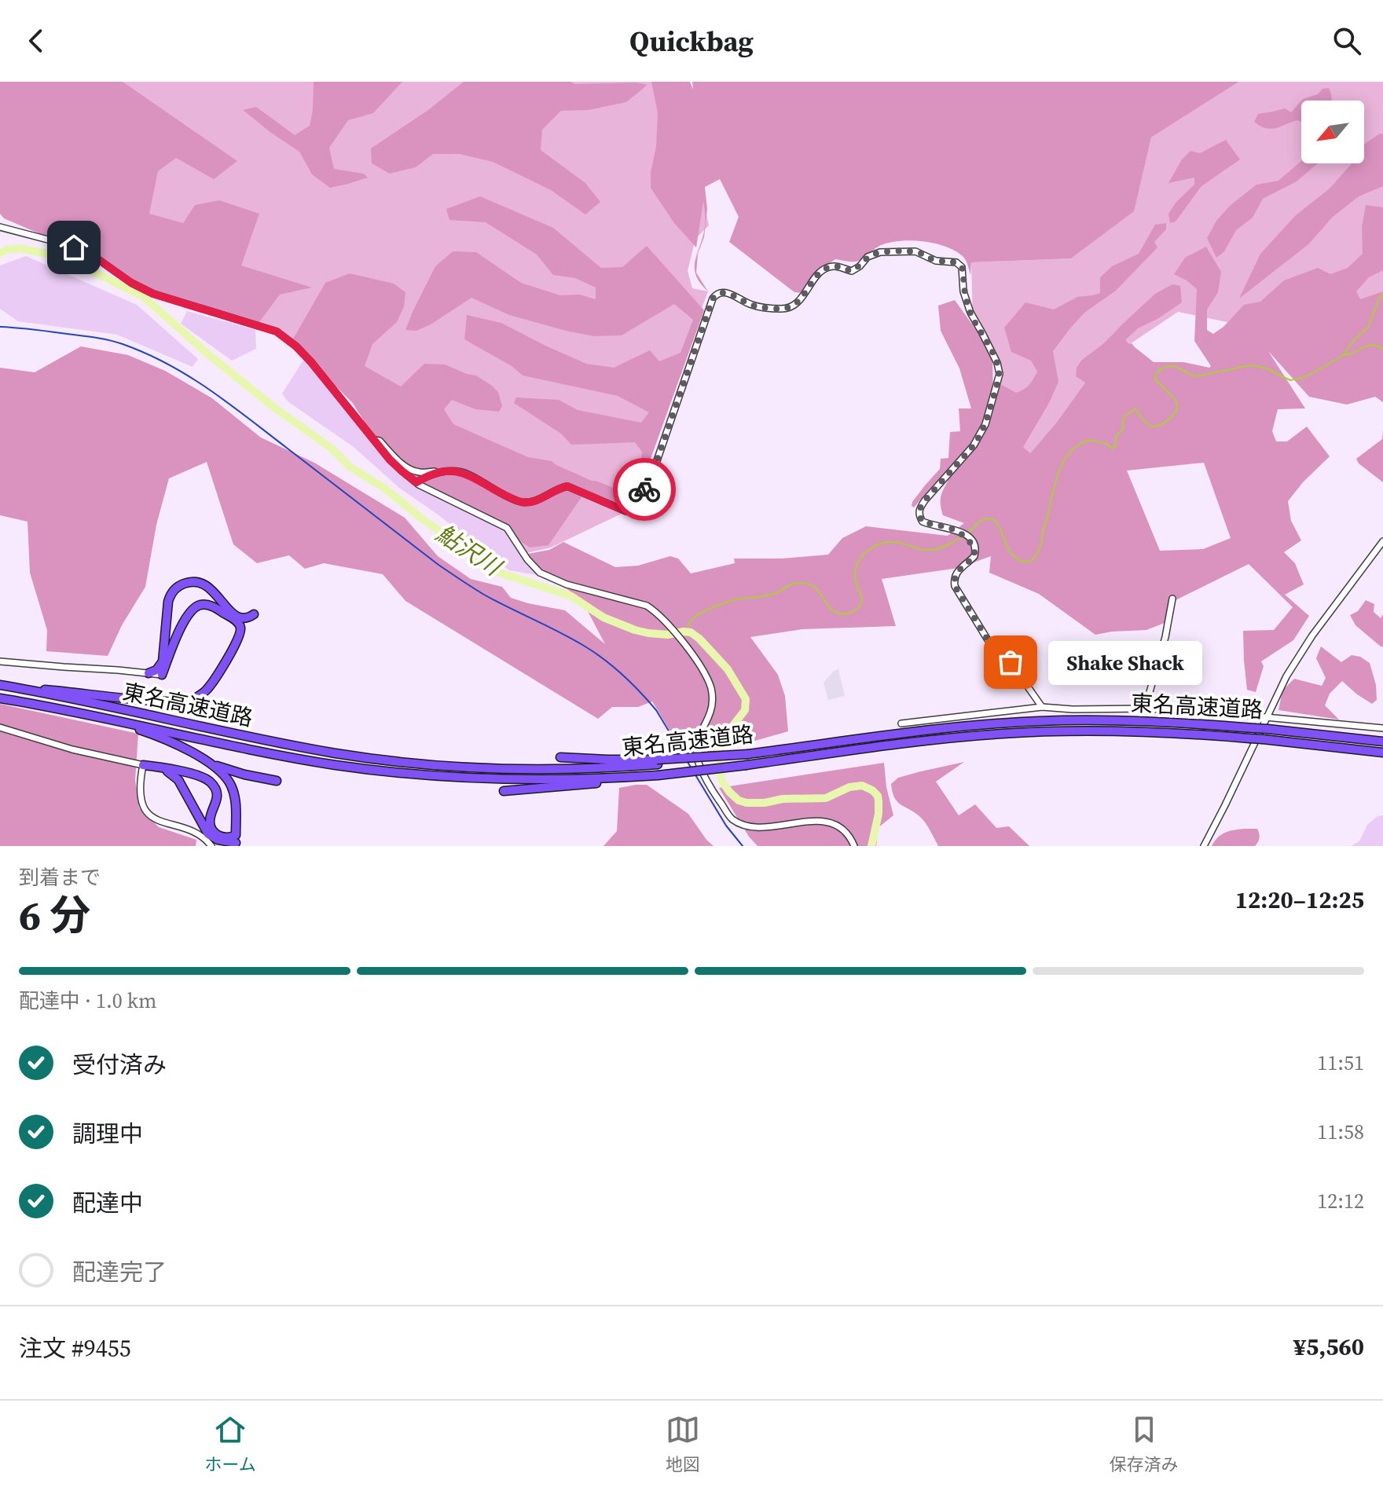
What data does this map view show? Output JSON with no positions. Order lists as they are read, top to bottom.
{
  "streets": {
    "highway": ["東名高速道路"]
  },
  "water": ["鮎沢川"],
  "places": ["Shake Shack"],
  "north": "bottom left",
  "page": {
    "header": "Quickbag",
    "bubble": "Shake Shack",
    "heading": ["6 分", "到着まで", "12:20–12:25"],
    "panel": ["注文 #9455", "¥5,560"],
    "bar": "配達中 · 1.0 km",
    "list": [
      ["受付済み", "11:51"],
      ["調理中", "11:58"],
      ["配達中", "12:12"],
      "配達完了"
    ],
    "tabs": ["ホーム", "地図", "保存済み"]
  }
}
